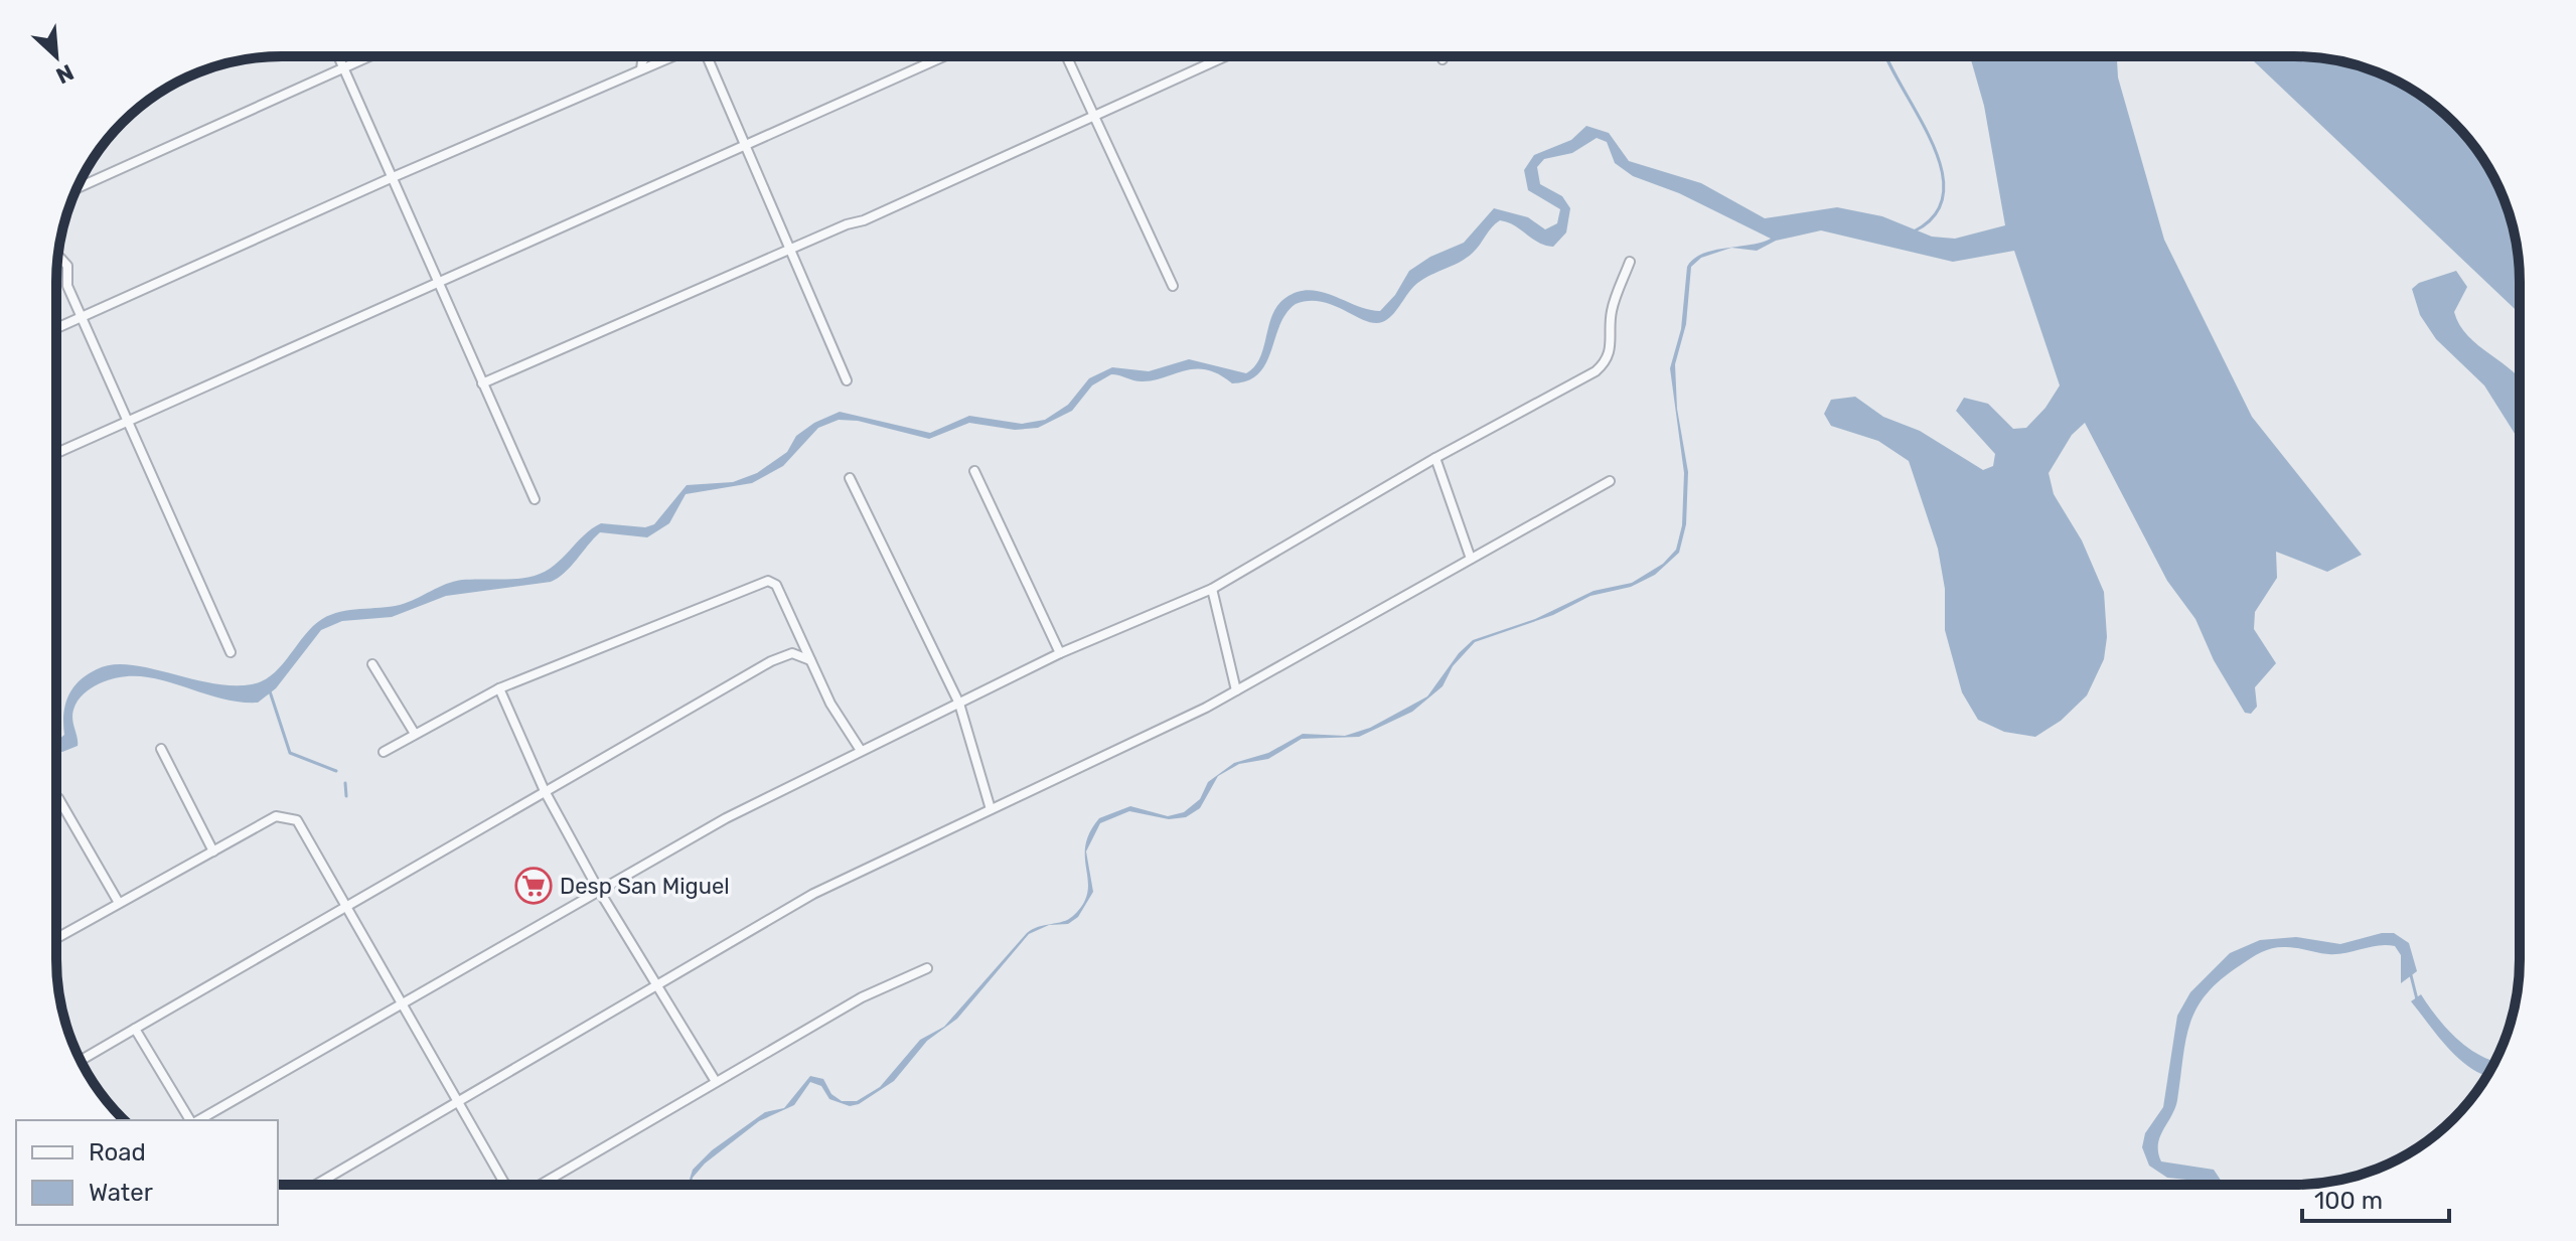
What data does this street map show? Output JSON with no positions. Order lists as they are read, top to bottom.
{
  "places": {
    "supermarket": ["Desp San Miguel"]
  },
  "legend": ["Road", "Water"],
  "scale_bar": "100 m",
  "north": "bottom right"
}
